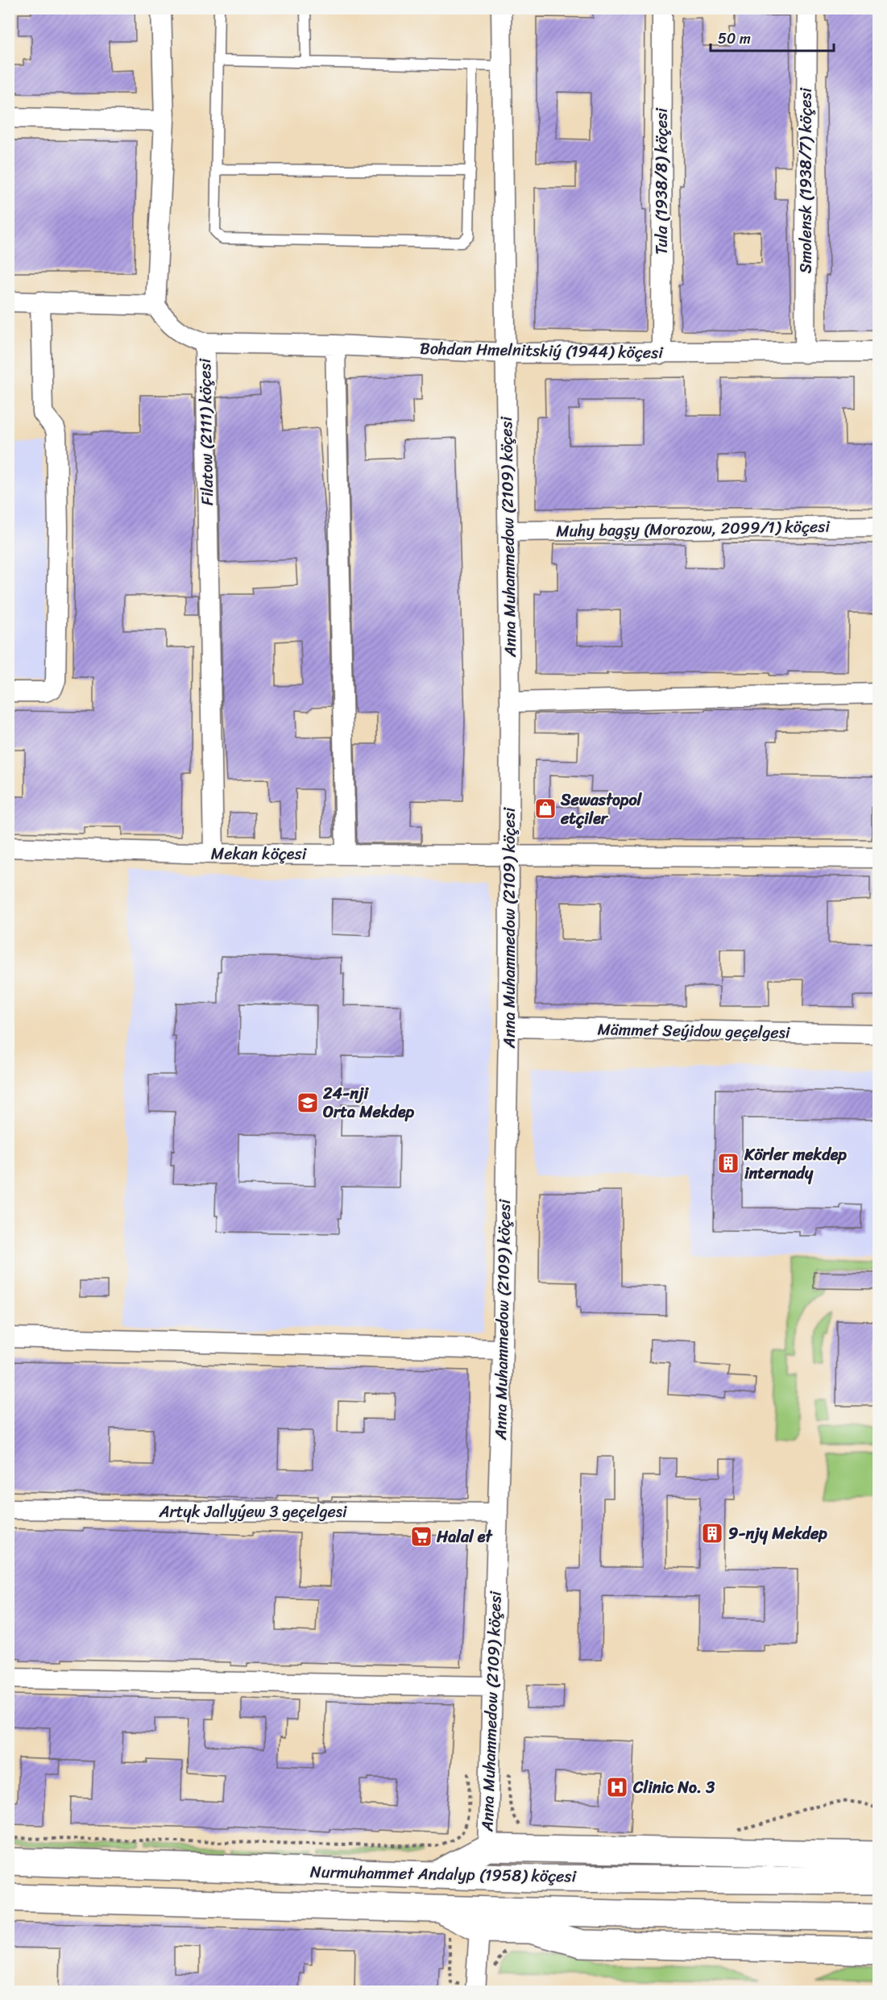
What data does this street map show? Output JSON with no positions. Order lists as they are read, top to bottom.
{
  "streets": {
    "main road": ["Nurmuhammet Andalyp (1958) köçesi"],
    "street": [
      "Smolensk (1938/7) köçesi",
      "Tula (1938/8) köçesi",
      "Bohdan Hmelnitskiý (1944) köçesi",
      "Filatow (2111) köçesi",
      "Muhy bagşy (Morozow, 2099/1) köçesi",
      "Anna Muhammedow (2109) köçesi",
      "Mekan köçesi",
      "Mämmet Seýidow geçelgesi",
      "Artyk Jallyýew 3 geçelgesi"
    ]
  },
  "crossings": [
    ["Smolensk (1938/7) köçesi", "Bohdan Hmelnitskiý (1944) köçesi"],
    ["Tula (1938/8) köçesi", "Bohdan Hmelnitskiý (1944) köçesi"],
    ["Bohdan Hmelnitskiý (1944) köçesi", "Filatow (2111) köçesi"],
    ["Bohdan Hmelnitskiý (1944) köçesi", "Anna Muhammedow (2109) köçesi"],
    ["Filatow (2111) köçesi", "Mekan köçesi"],
    ["Muhy bagşy (Morozow, 2099/1) köçesi", "Anna Muhammedow (2109) köçesi"],
    ["Anna Muhammedow (2109) köçesi", "Mekan köçesi"],
    ["Anna Muhammedow (2109) köçesi", "Mämmet Seýidow geçelgesi"],
    ["Anna Muhammedow (2109) köçesi", "Artyk Jallyýew 3 geçelgesi"]
  ],
  "places": {
    "shop": ["Sewastopol etçiler"],
    "school or university": ["24-nji Orta Mekdep"],
    "building": ["Körler mekdep internady", "9-njy Mekdep"],
    "supermarket": ["Halal et"],
    "hospital": ["Clinic No. 3"]
  },
  "scale_bar": "50 m"
}
